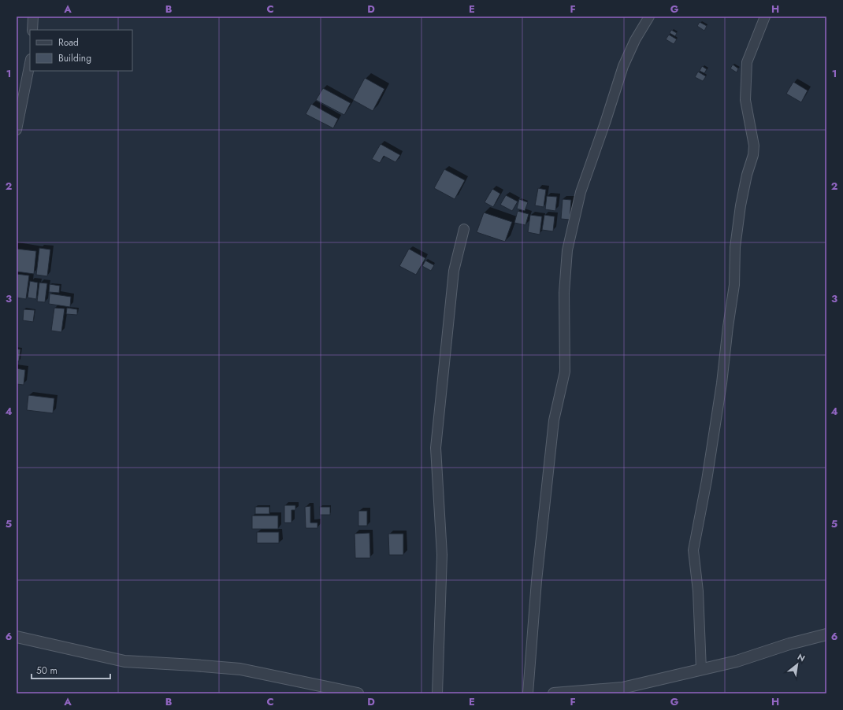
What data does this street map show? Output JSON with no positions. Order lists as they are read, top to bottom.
{
  "legend": ["Road", "Building"],
  "scale_bar": "50 m",
  "north": "top right",
  "grid": {
    "columns": [
      "A",
      "B",
      "C",
      "D",
      "E",
      "F",
      "G",
      "H"
    ],
    "rows": [
      "1",
      "2",
      "3",
      "4",
      "5",
      "6"
    ]
  }
}
